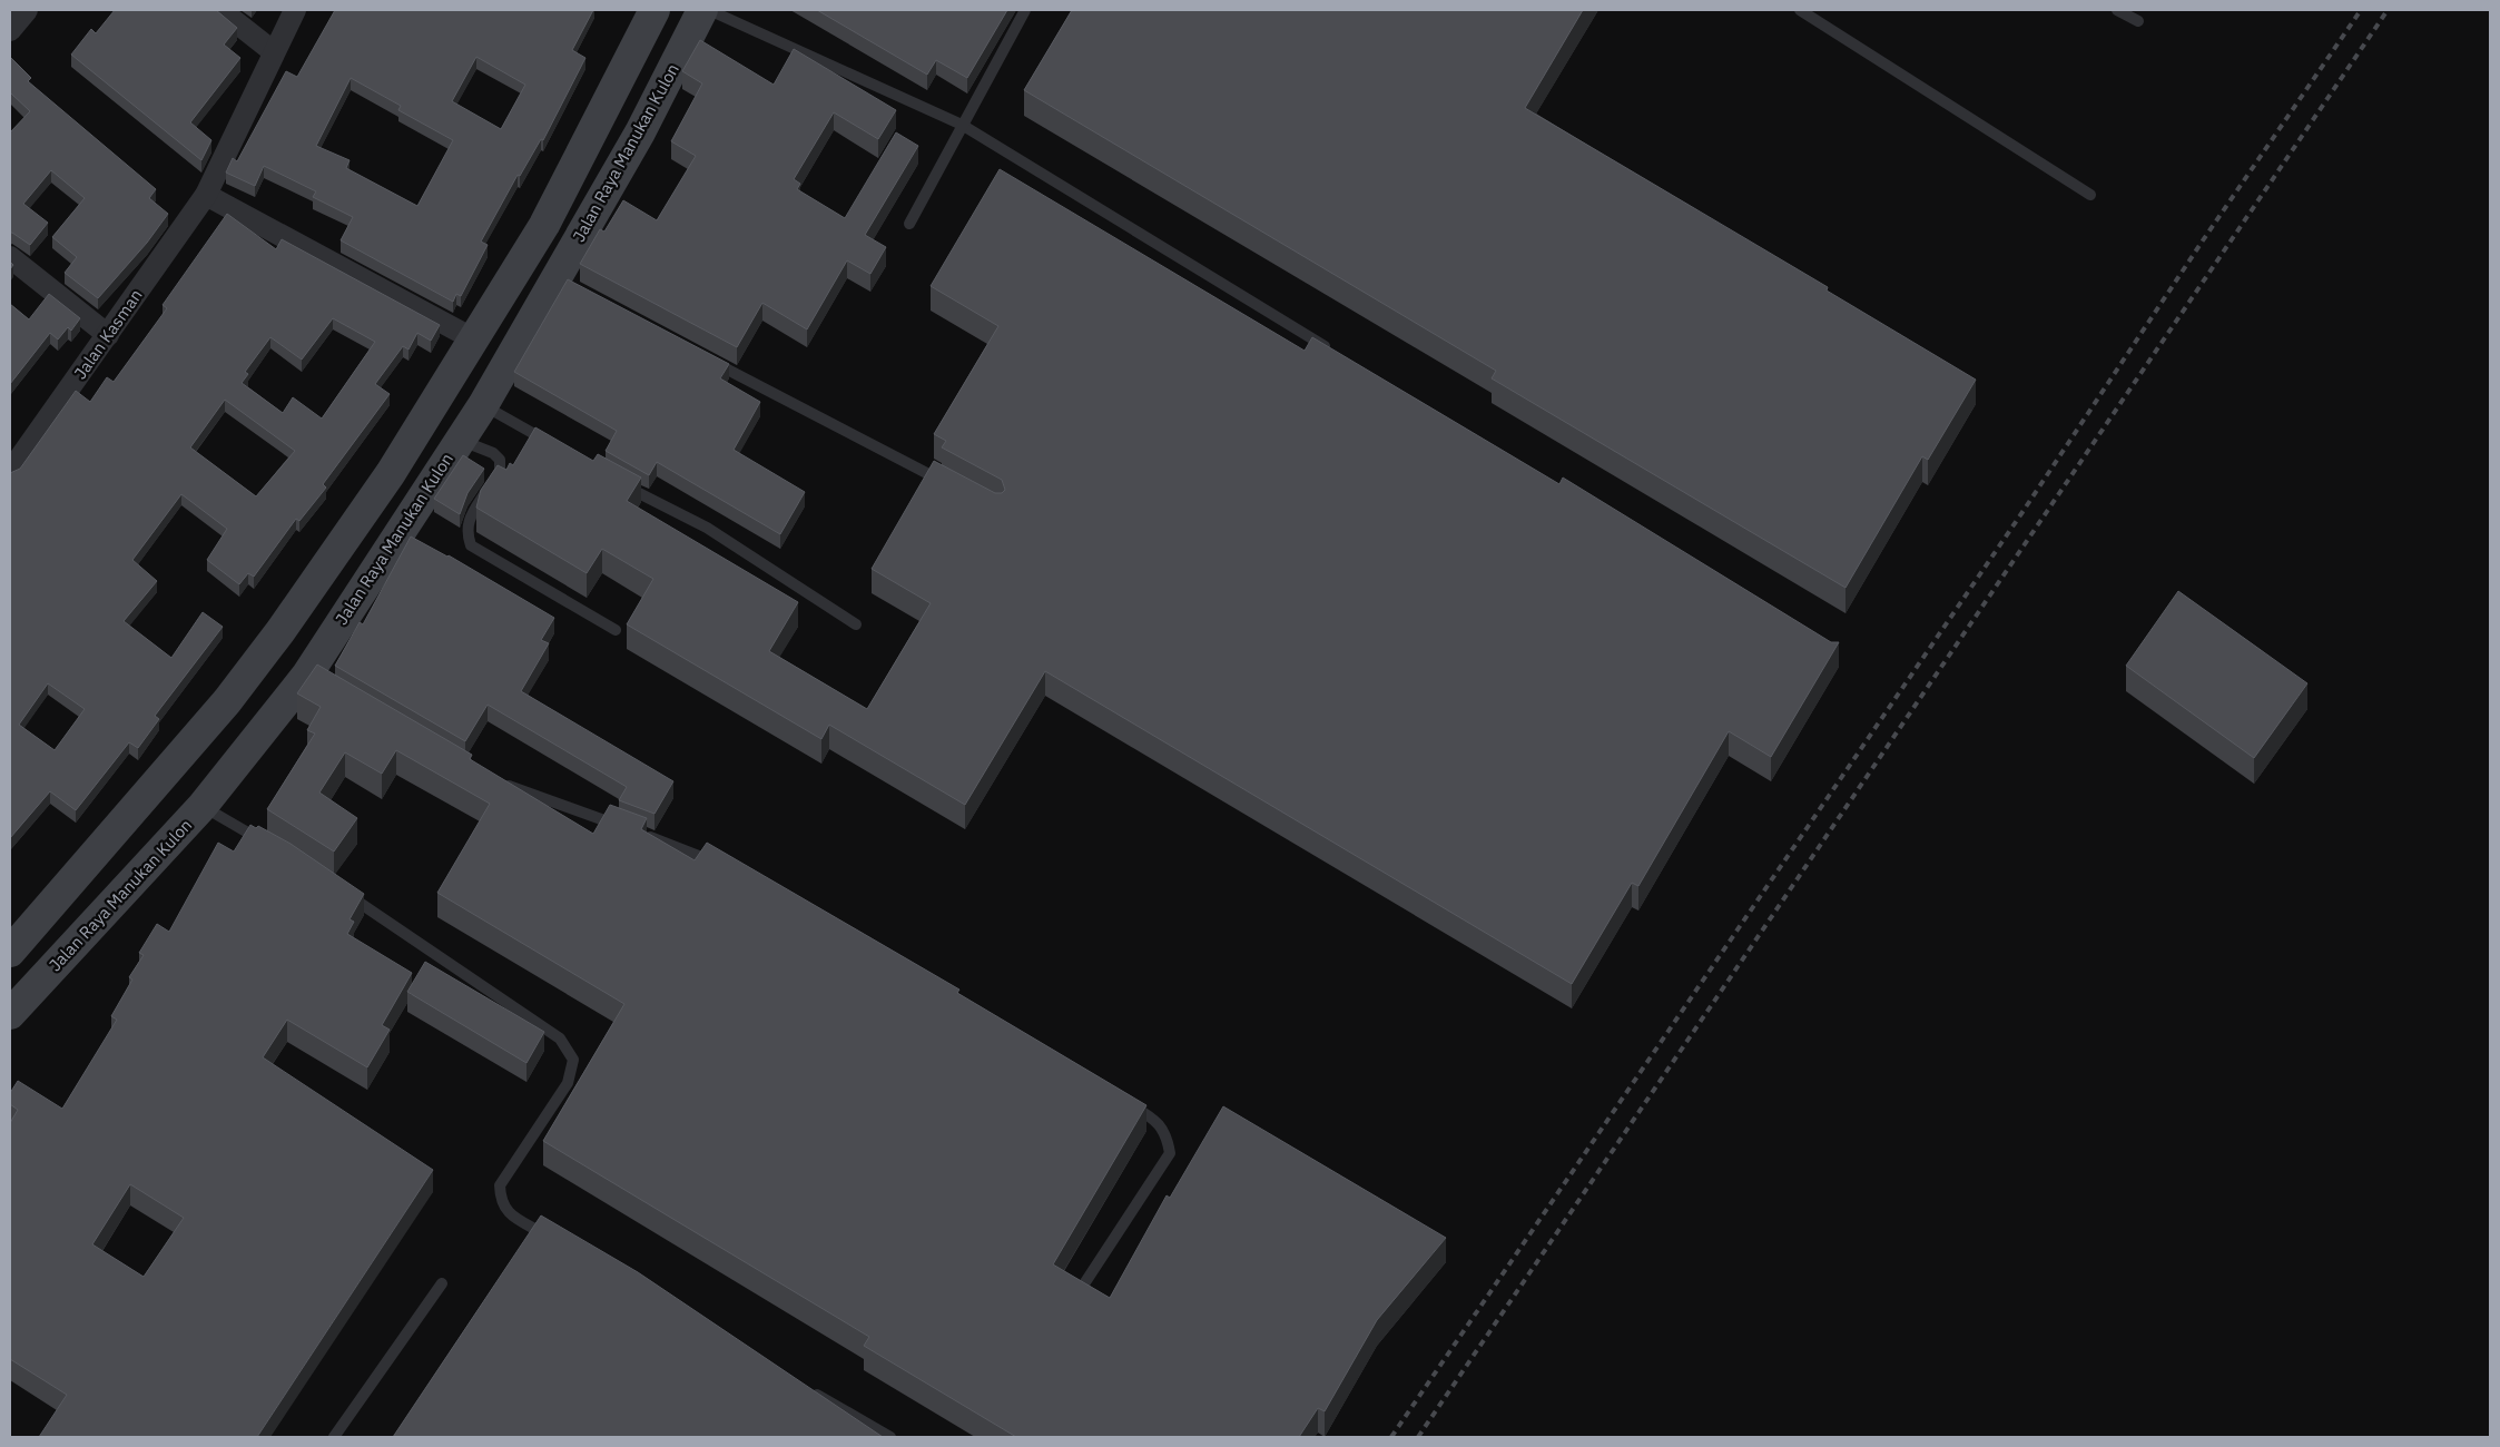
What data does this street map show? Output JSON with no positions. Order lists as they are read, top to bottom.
{
  "streets": {
    "main road": ["Jalan Raya Manukan Kulon"],
    "street": ["Jalan Kasman"]
  }
}
